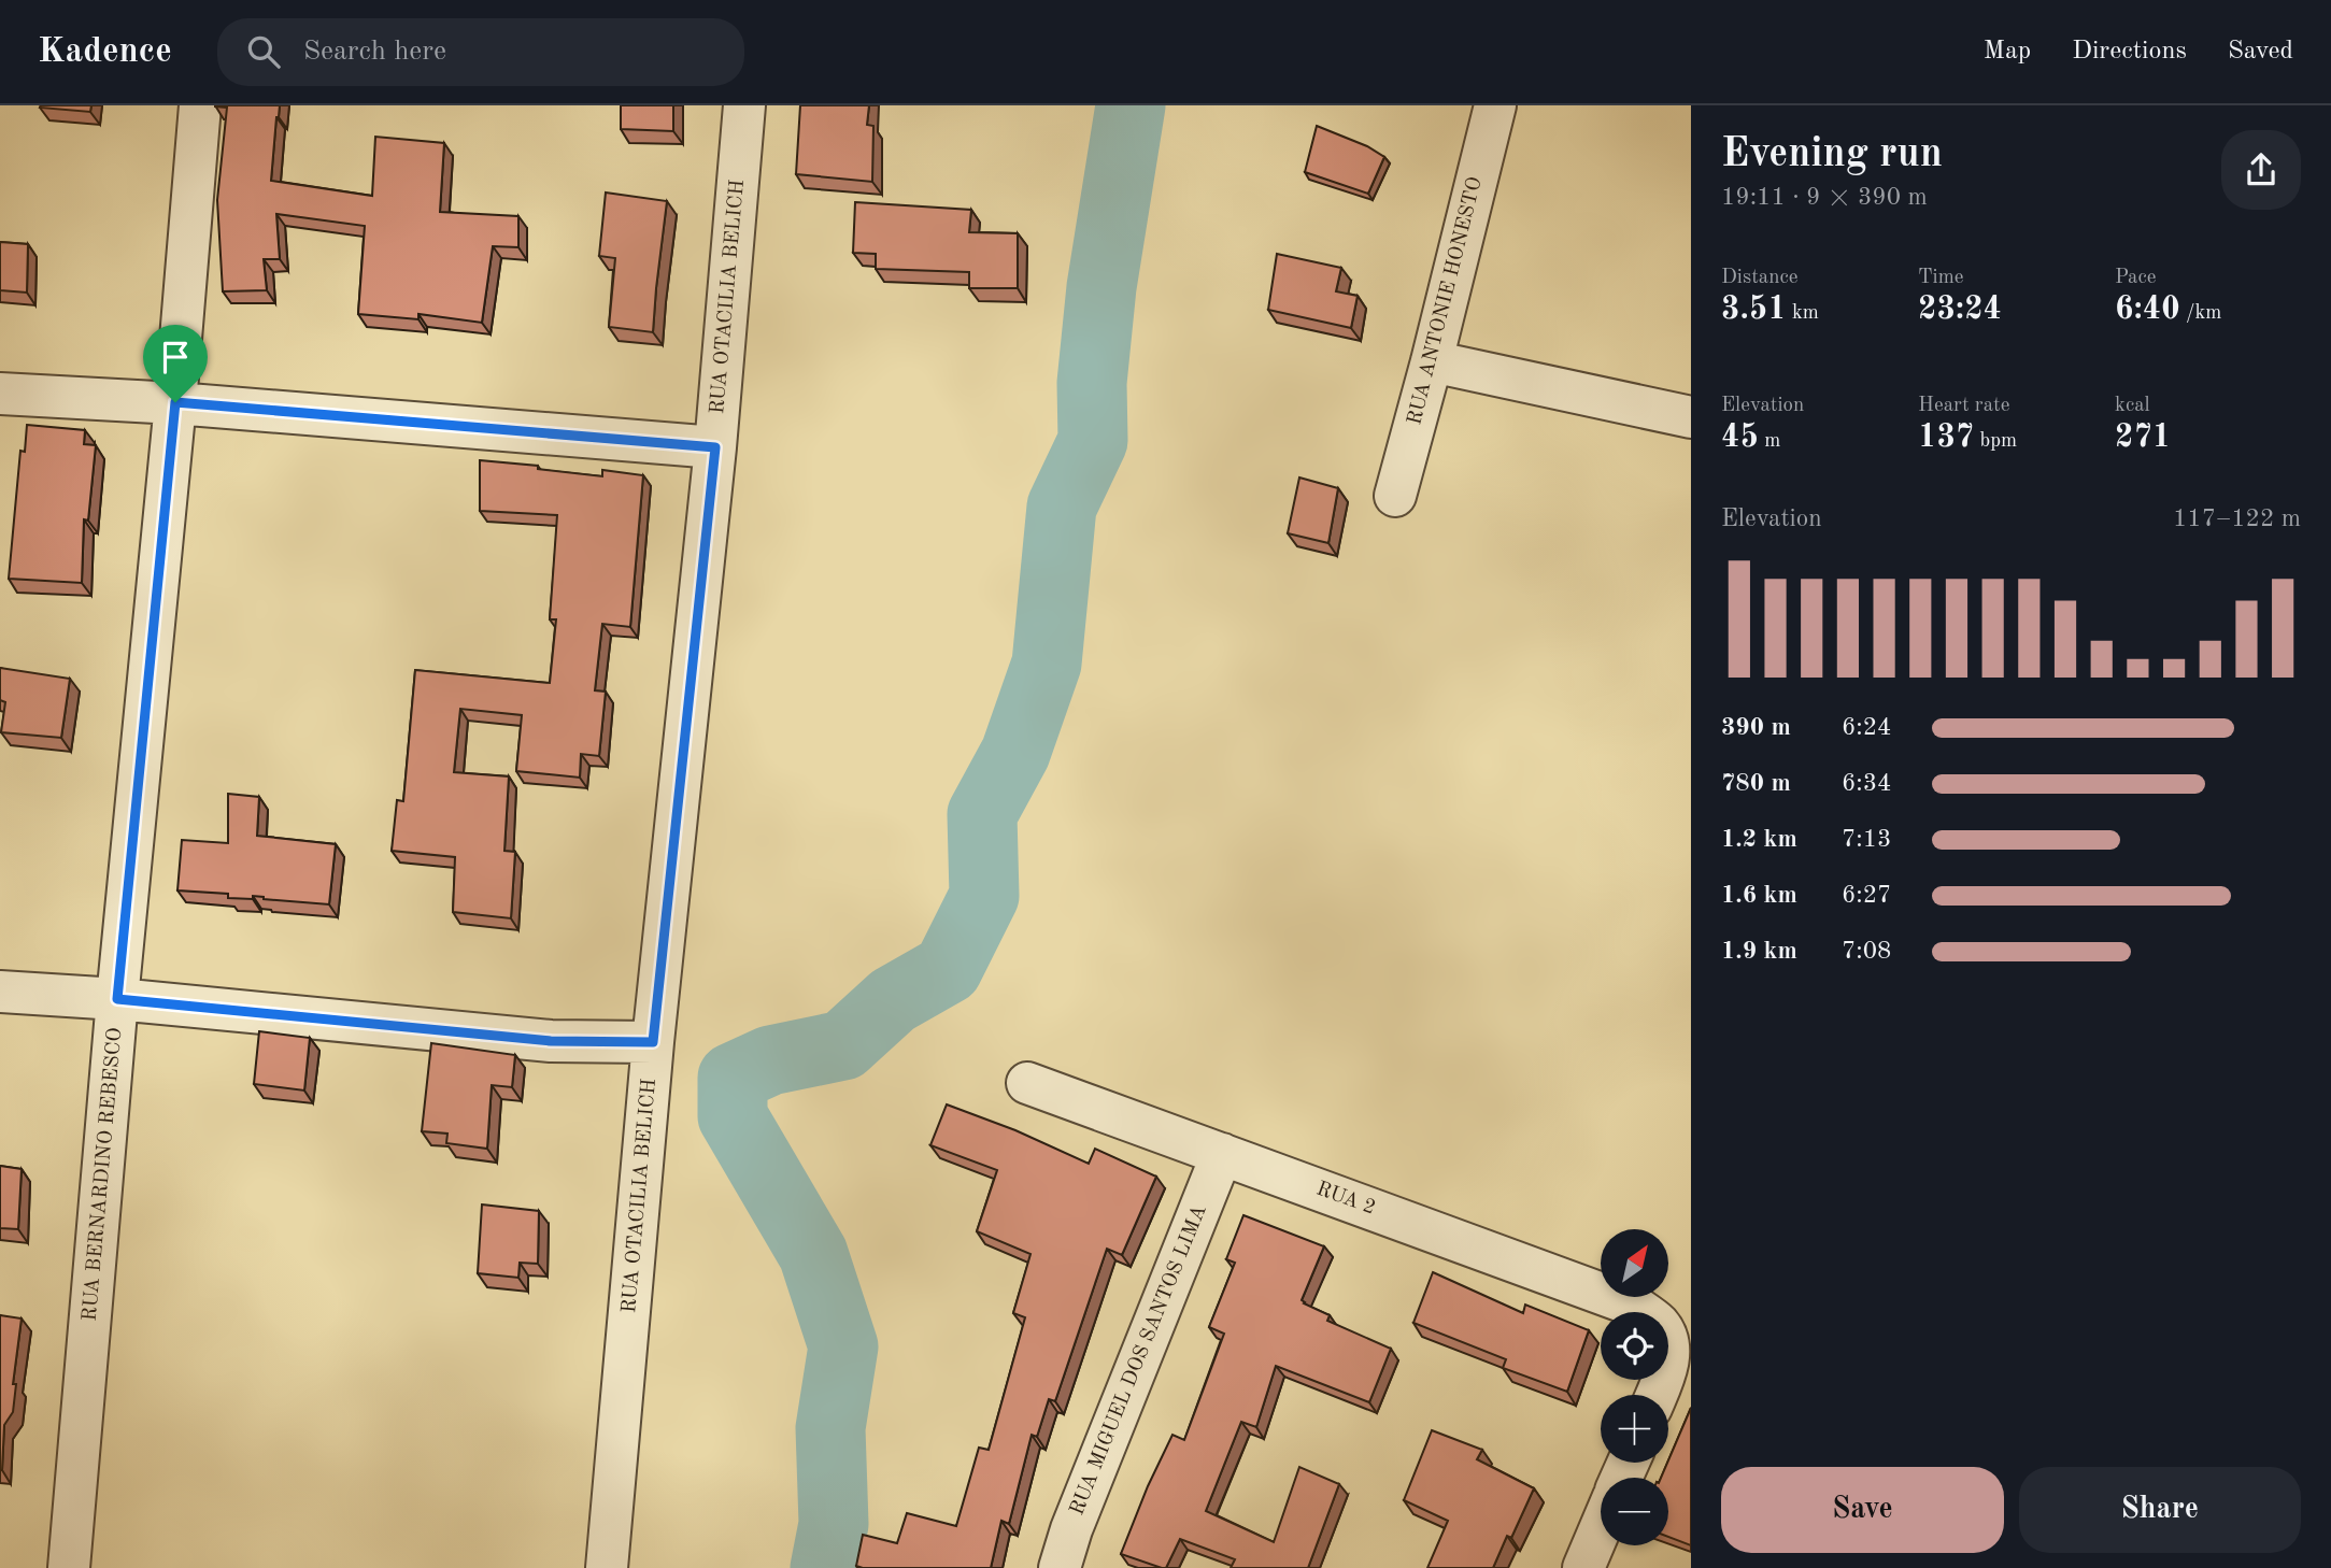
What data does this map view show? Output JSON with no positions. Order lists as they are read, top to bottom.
{
  "streets": {
    "street": [
      "RUA OTACILIA BELICH",
      "RUA ANTONIE HONESTO",
      "RUA BERNARDINO REBESCO",
      "RUA 2",
      "RUA MIGUEL DOS SANTOS LIMA"
    ]
  },
  "crossings": [
    ["RUA 2", "RUA MIGUEL DOS SANTOS LIMA"]
  ],
  "north": "top right",
  "page": {
    "header": "Kadence",
    "search": "Search here",
    "nav": ["Map", "Directions", "Saved"],
    "heading": ["Evening run", "19:11 · 9 × 390 m"],
    "stats": [
      ["Distance", "3.51 km"],
      ["Time", "23:24"],
      ["Pace", "6:40 /km"],
      ["Elevation", "45 m"],
      ["Heart rate", "137 bpm"],
      ["kcal", "271"]
    ],
    "chart": ["Elevation", "117–122 m"],
    "list": [
      {
        "name": "390 m",
        "note": "6:24"
      },
      {
        "name": "780 m",
        "note": "6:34"
      },
      {
        "name": "1.2 km",
        "note": "7:13"
      },
      {
        "name": "1.6 km",
        "note": "6:27"
      },
      {
        "name": "1.9 km",
        "note": "7:08"
      }
    ],
    "map_buttons": ["+", "−"],
    "buttons": ["Save", "Share"]
  }
}
